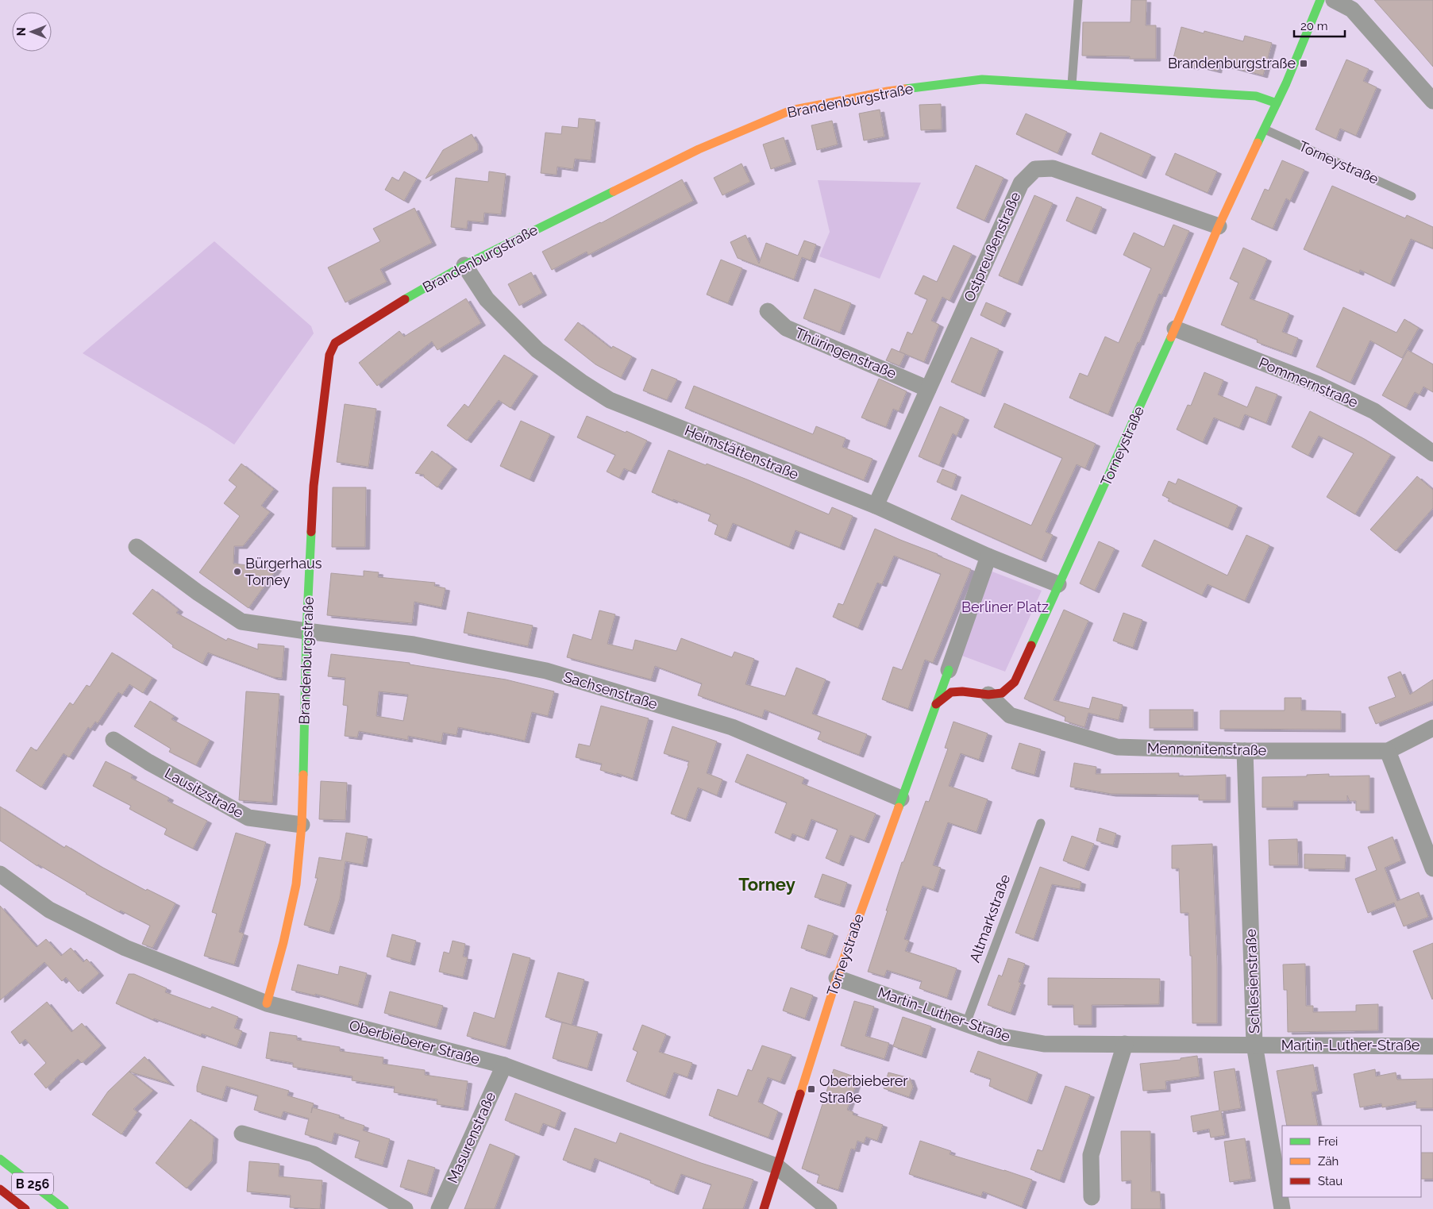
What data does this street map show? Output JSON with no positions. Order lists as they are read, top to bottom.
{
  "streets": {
    "main road": ["Brandenburgstraße", "Torneystraße", "B 256"],
    "street": [
      "Ostpreußenstraße",
      "Thüringenstraße",
      "Pommernstraße",
      "Heimstättenstraße",
      "Sachsenstraße",
      "Mennonitenstraße",
      "Lausitzstraße",
      "Schlesienstraße",
      "Martin-Luther-Straße",
      "Oberbieberer Straße",
      "Masurenstraße"
    ],
    "lane": ["Altmarkstraße"]
  },
  "crossings": [
    ["Brandenburgstraße", "Torneystraße"],
    ["Brandenburgstraße", "Heimstättenstraße"],
    ["Brandenburgstraße", "Sachsenstraße"],
    ["Brandenburgstraße", "Lausitzstraße"],
    ["Brandenburgstraße", "Oberbieberer Straße"],
    ["Torneystraße", "Ostpreußenstraße"],
    ["Torneystraße", "Pommernstraße"],
    ["Torneystraße", "Heimstättenstraße"],
    ["Torneystraße", "Sachsenstraße"],
    ["Torneystraße", "Mennonitenstraße"],
    ["Torneystraße", "Martin-Luther-Straße"],
    ["Torneystraße", "Oberbieberer Straße"],
    ["Ostpreußenstraße", "Thüringenstraße"],
    ["Ostpreußenstraße", "Heimstättenstraße"],
    ["Mennonitenstraße", "Schlesienstraße"],
    ["Altmarkstraße", "Martin-Luther-Straße"],
    ["Schlesienstraße", "Martin-Luther-Straße"],
    ["Oberbieberer Straße", "Masurenstraße"]
  ],
  "districts": ["Torney"],
  "parks": ["Berliner Platz"],
  "places": {
    "transit": ["Brandenburgstraße", "Oberbieberer Straße"],
    "other": ["Bürgerhaus Torney"]
  },
  "legend": ["Frei", "Zäh", "Stau"],
  "scale_bar": "20 m",
  "north": "left"
}
